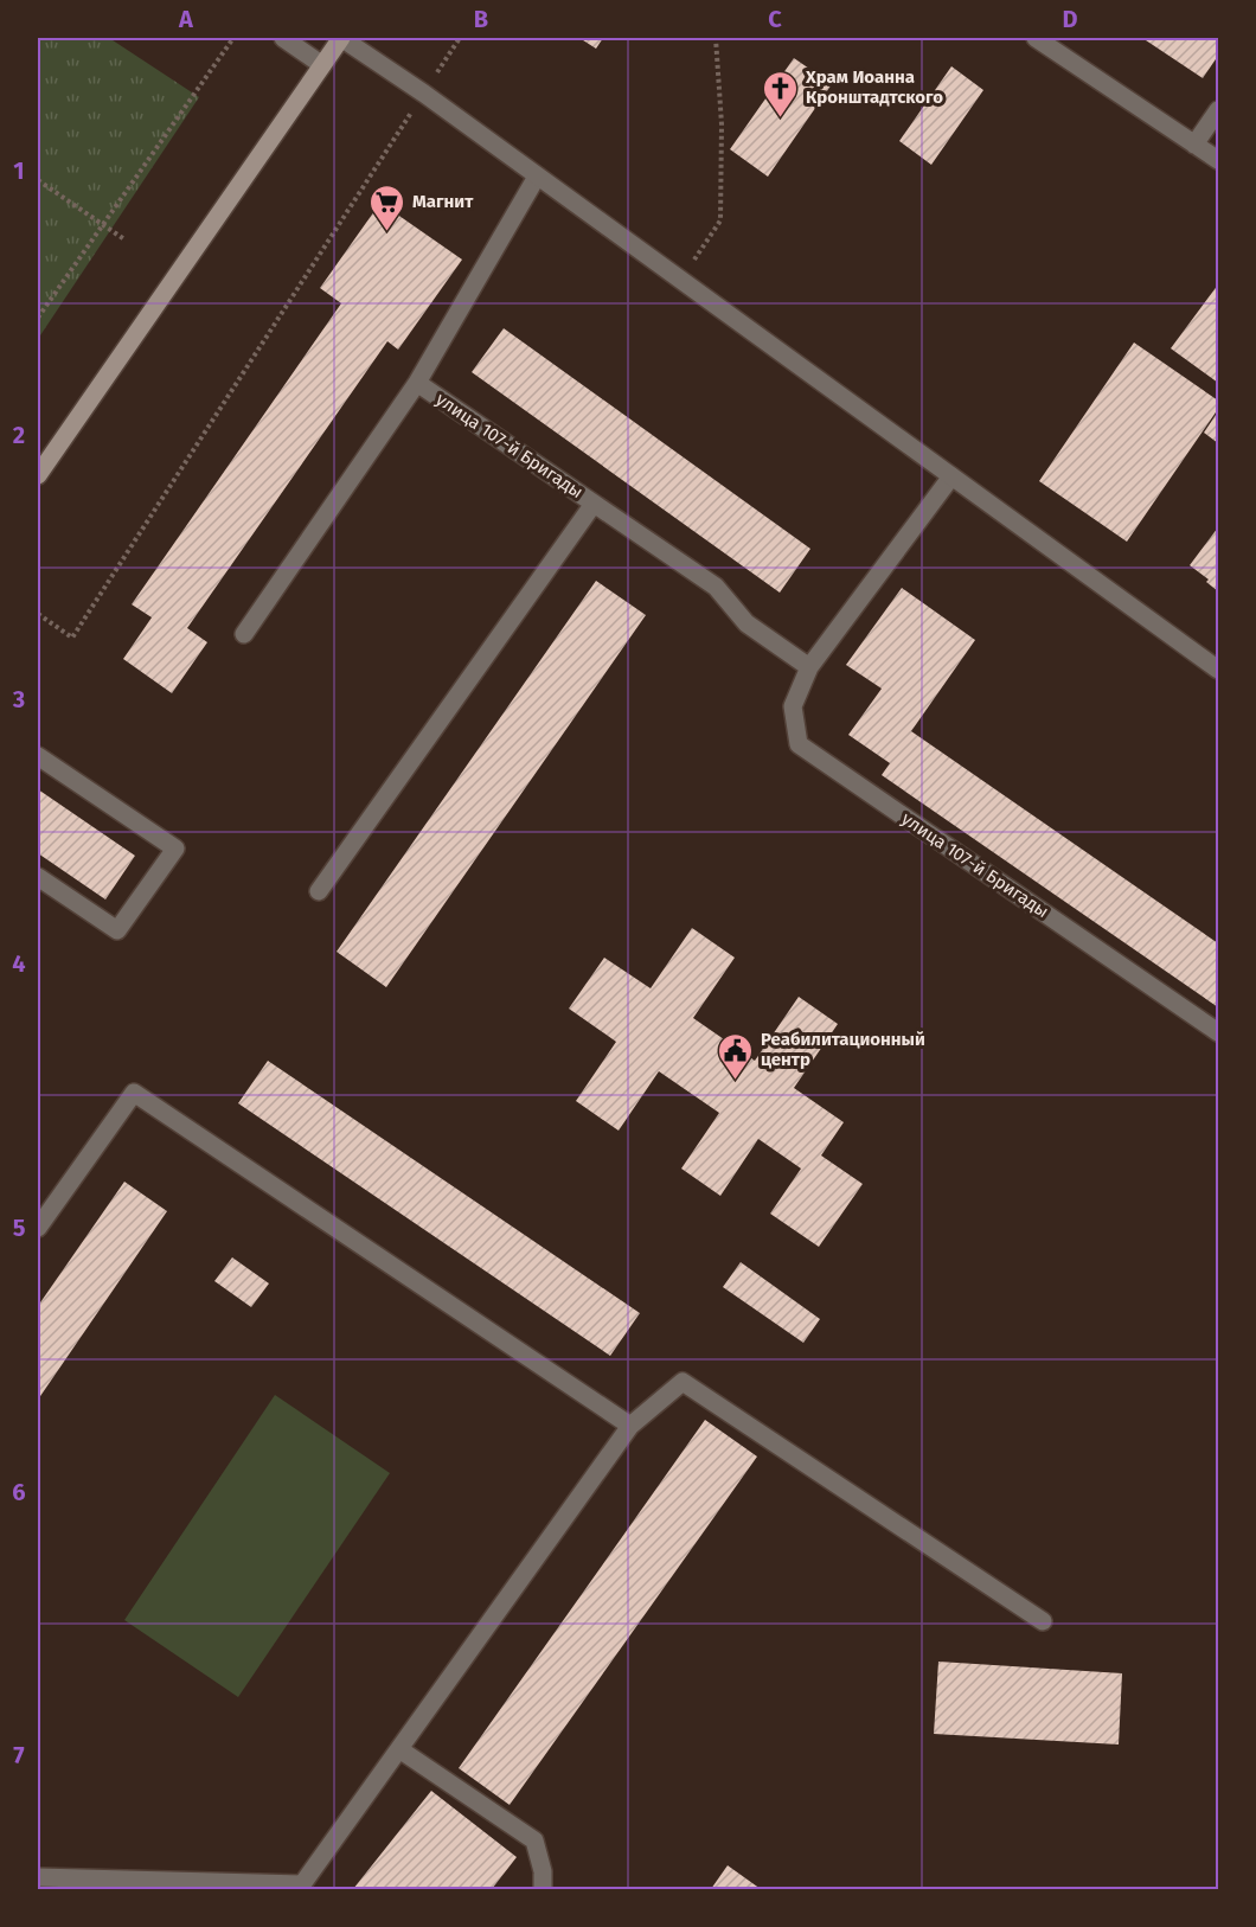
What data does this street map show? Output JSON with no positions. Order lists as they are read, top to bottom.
{
  "streets": {
    "street": ["улица 107-й Бригады"]
  },
  "places": {
    "church": ["Храм Иоанна Кронштадтского"],
    "supermarket": ["Магнит"],
    "public building": ["Реабилитационный центр"]
  },
  "grid": {
    "columns": [
      "A",
      "B",
      "C",
      "D"
    ],
    "rows": [
      "1",
      "2",
      "3",
      "4",
      "5",
      "6",
      "7"
    ]
  }
}
